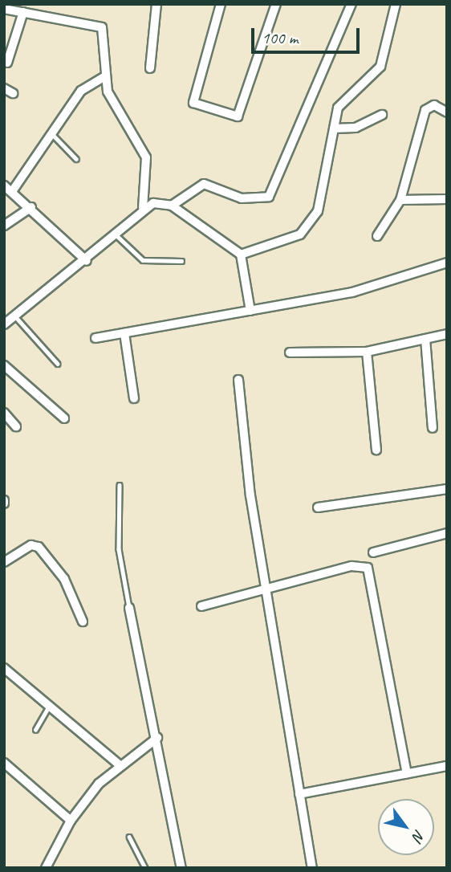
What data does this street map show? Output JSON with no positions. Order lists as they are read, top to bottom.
{
  "scale_bar": "100 m",
  "north": "bottom right"
}
